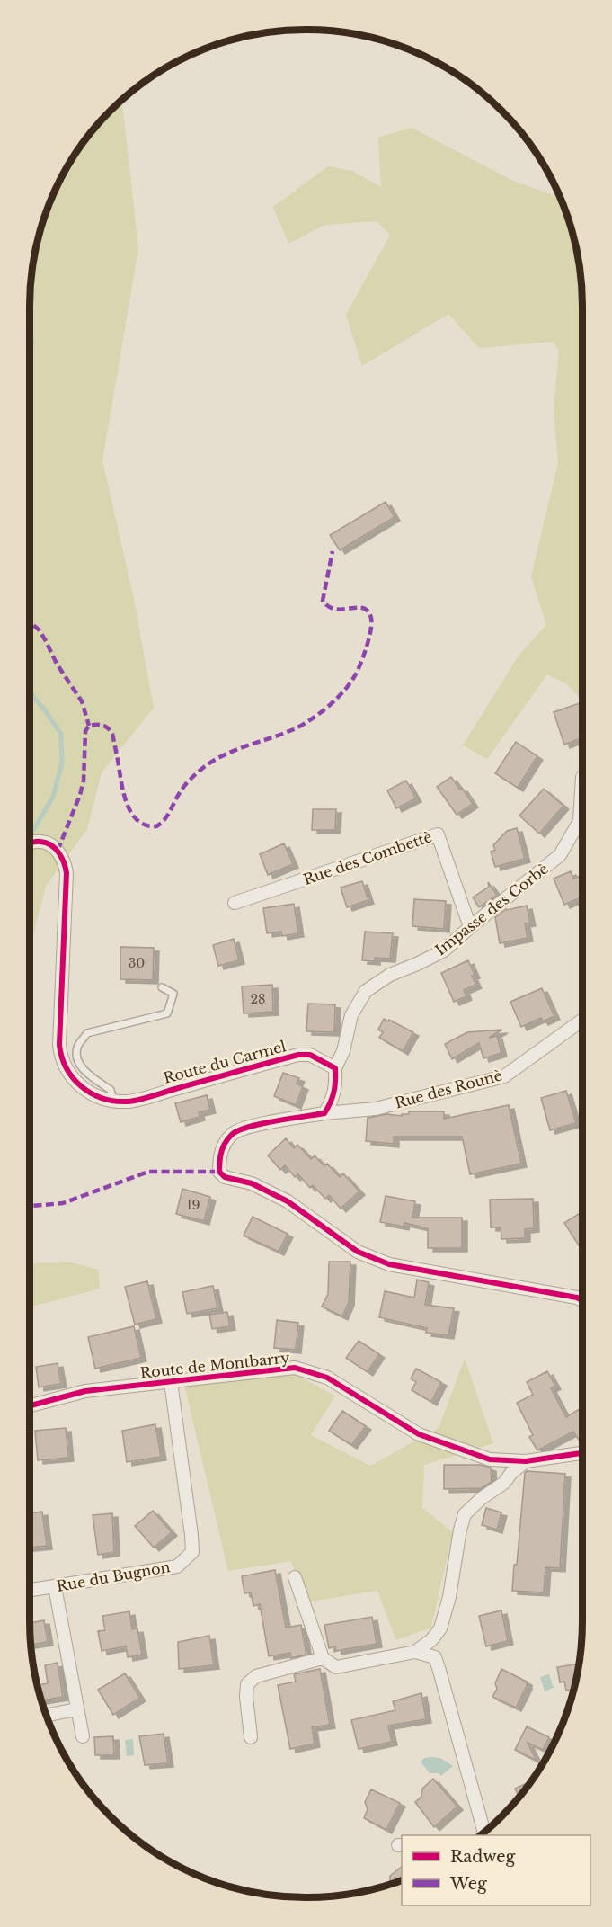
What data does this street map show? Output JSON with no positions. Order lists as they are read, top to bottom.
{
  "streets": {
    "street": [
      "Rue des Combettè",
      "Impasse des Corbè",
      "Route du Carmel",
      "Rue des Rounè",
      "Route de Montbarry",
      "Rue du Bugnon"
    ]
  },
  "crossings": [
    ["Rue des Combettè", "Impasse des Corbè"],
    ["Impasse des Corbè", "Route du Carmel"],
    ["Route de Montbarry", "Rue du Bugnon"]
  ],
  "house_numbers": ["30", "28", "19"],
  "legend": ["Radweg", "Weg"]
}
